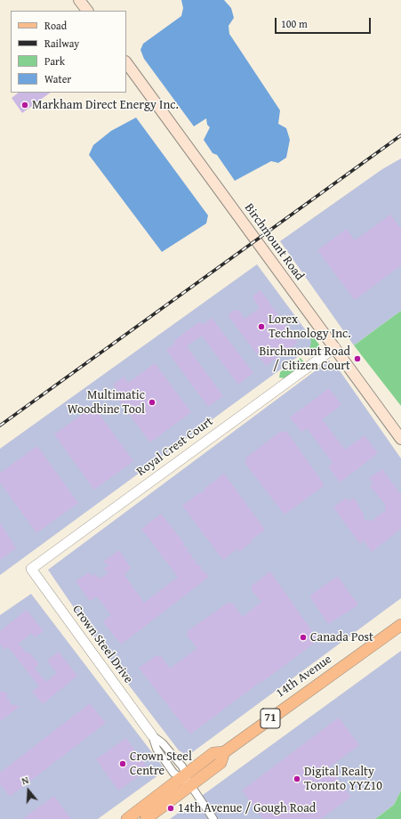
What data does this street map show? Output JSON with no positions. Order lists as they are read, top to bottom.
{
  "streets": {
    "main road": ["Birchmount Road", "14th Avenue", "71"],
    "street": ["Royal Crest Court", "Crown Steel Drive"]
  },
  "crossings": [
    ["Birchmount Road", "Royal Crest Court"],
    ["Royal Crest Court", "Crown Steel Drive"],
    ["Crown Steel Drive", "14th Avenue"]
  ],
  "places": [
    "Markham Direct Energy Inc.",
    "Lorex Technology Inc.",
    "Birchmount Road / Citizen Court",
    "Multimatic Woodbine Tool",
    "Canada Post",
    "Crown Steel Centre",
    "Digital Realty Toronto YYZ10",
    "14th Avenue / Gough Road"
  ],
  "legend": [
    "Road",
    "Railway",
    "Park",
    "Water"
  ],
  "scale_bar": "100 m",
  "north": "top"
}
